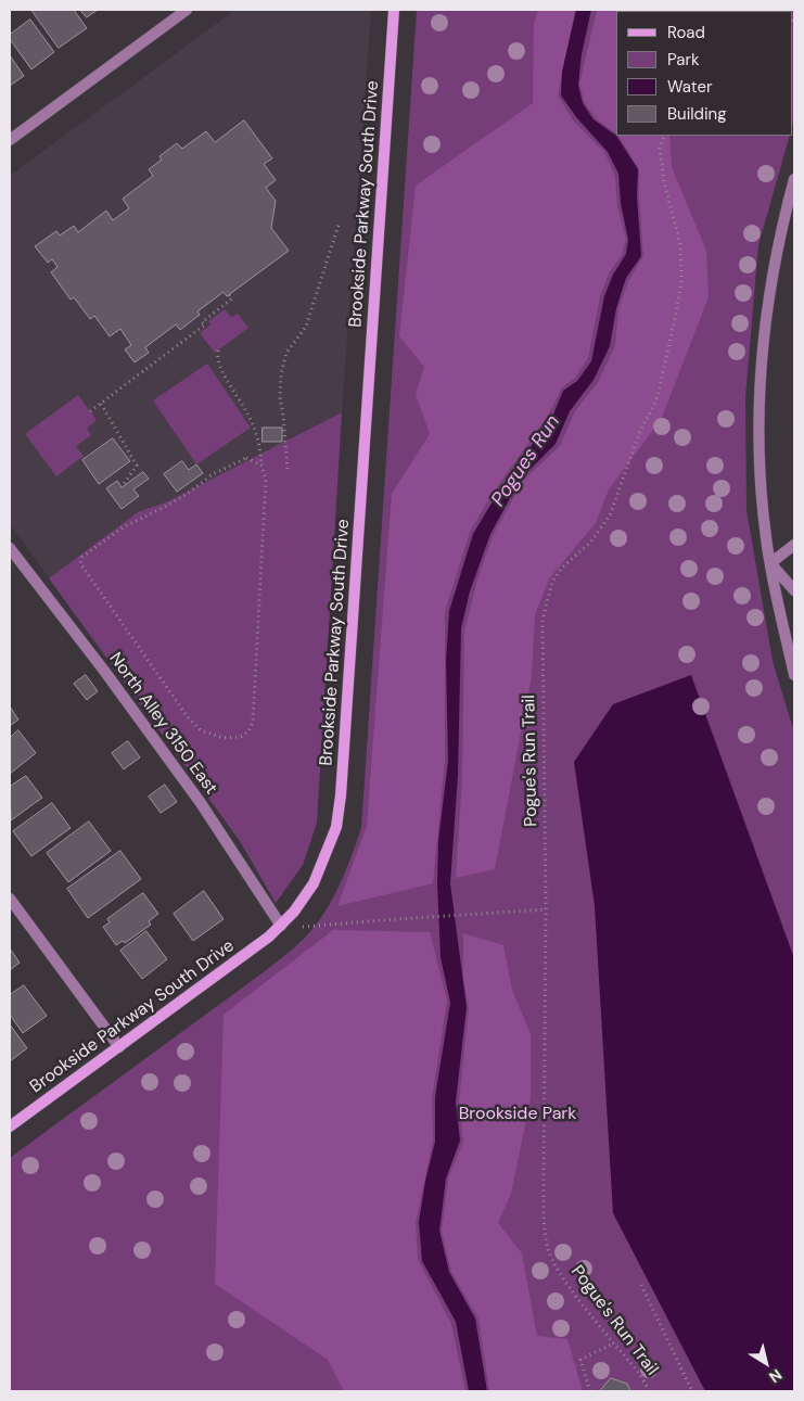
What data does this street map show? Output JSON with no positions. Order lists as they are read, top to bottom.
{
  "streets": {
    "main road": ["Brookside Parkway South Drive"],
    "street": ["North Alley 3150 East"],
    "path": ["Pogue's Run Trail"]
  },
  "crossings": [
    ["Brookside Parkway South Drive", "North Alley 3150 East"]
  ],
  "water": ["Pogues Run"],
  "parks": ["Brookside Park"],
  "legend": [
    "Road",
    "Park",
    "Water",
    "Building"
  ],
  "north": "bottom right"
}
